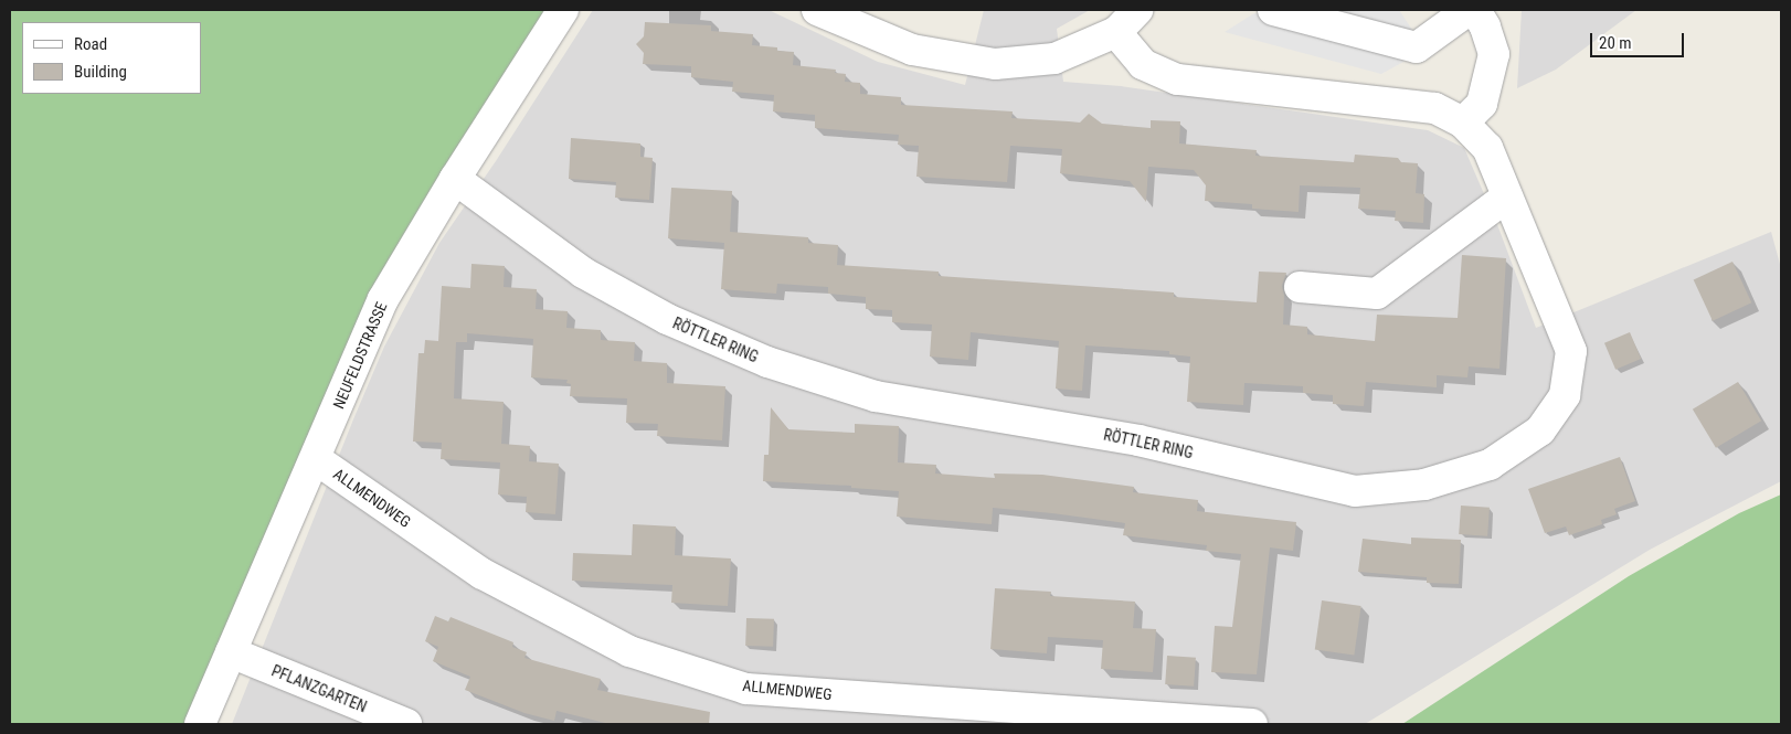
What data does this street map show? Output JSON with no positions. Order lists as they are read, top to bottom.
{
  "streets": {
    "street": [
      "RÖTTLER RING",
      "NEUFELDSTRASSE",
      "ALLMENDWEG",
      "PFLANZGARTEN"
    ]
  },
  "crossings": [
    ["RÖTTLER RING", "NEUFELDSTRASSE"],
    ["NEUFELDSTRASSE", "ALLMENDWEG"],
    ["NEUFELDSTRASSE", "PFLANZGARTEN"]
  ],
  "legend": ["Road", "Building"],
  "scale_bar": "20 m"
}
